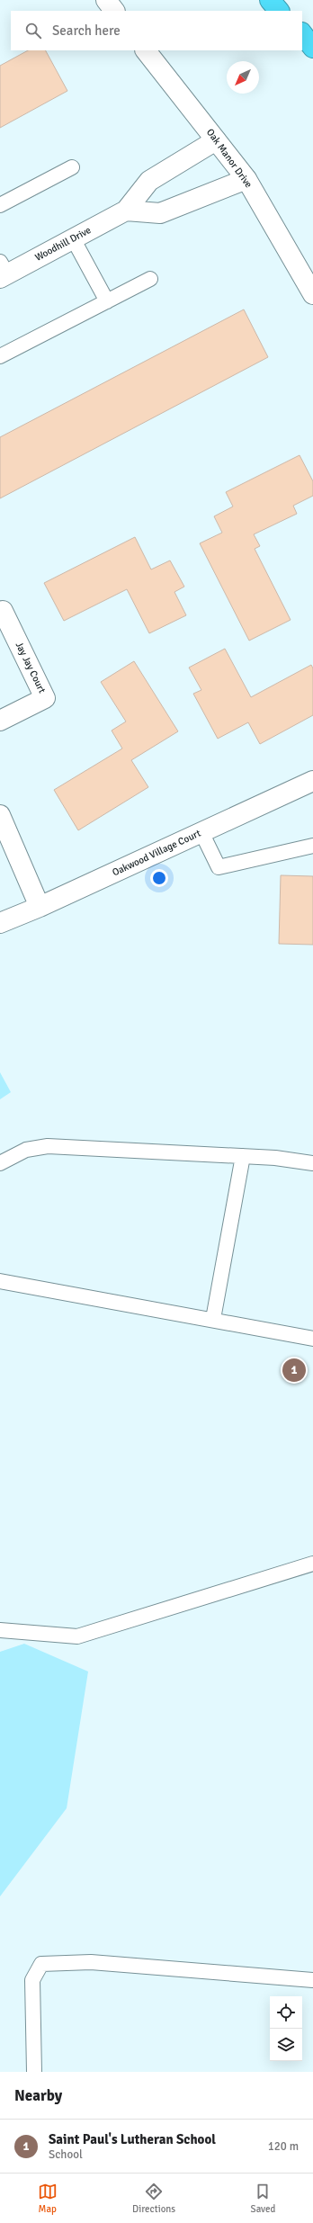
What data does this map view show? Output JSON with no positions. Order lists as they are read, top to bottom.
{
  "streets": {
    "street": [
      "Oak Manor Drive",
      "Woodhill Drive",
      "Jay Jay Court",
      "Oakwood Village Court"
    ]
  },
  "crossings": [
    ["Oak Manor Drive", "Woodhill Drive"]
  ],
  "north": "bottom left",
  "page": {
    "search": "Search here",
    "pins": "1",
    "heading": "Nearby",
    "list": [
      {
        "mark": "1",
        "name": "Saint Paul's Lutheran School",
        "note": "School",
        "value": "120 m"
      }
    ],
    "nav": ["Map", "Directions", "Saved"]
  }
}
